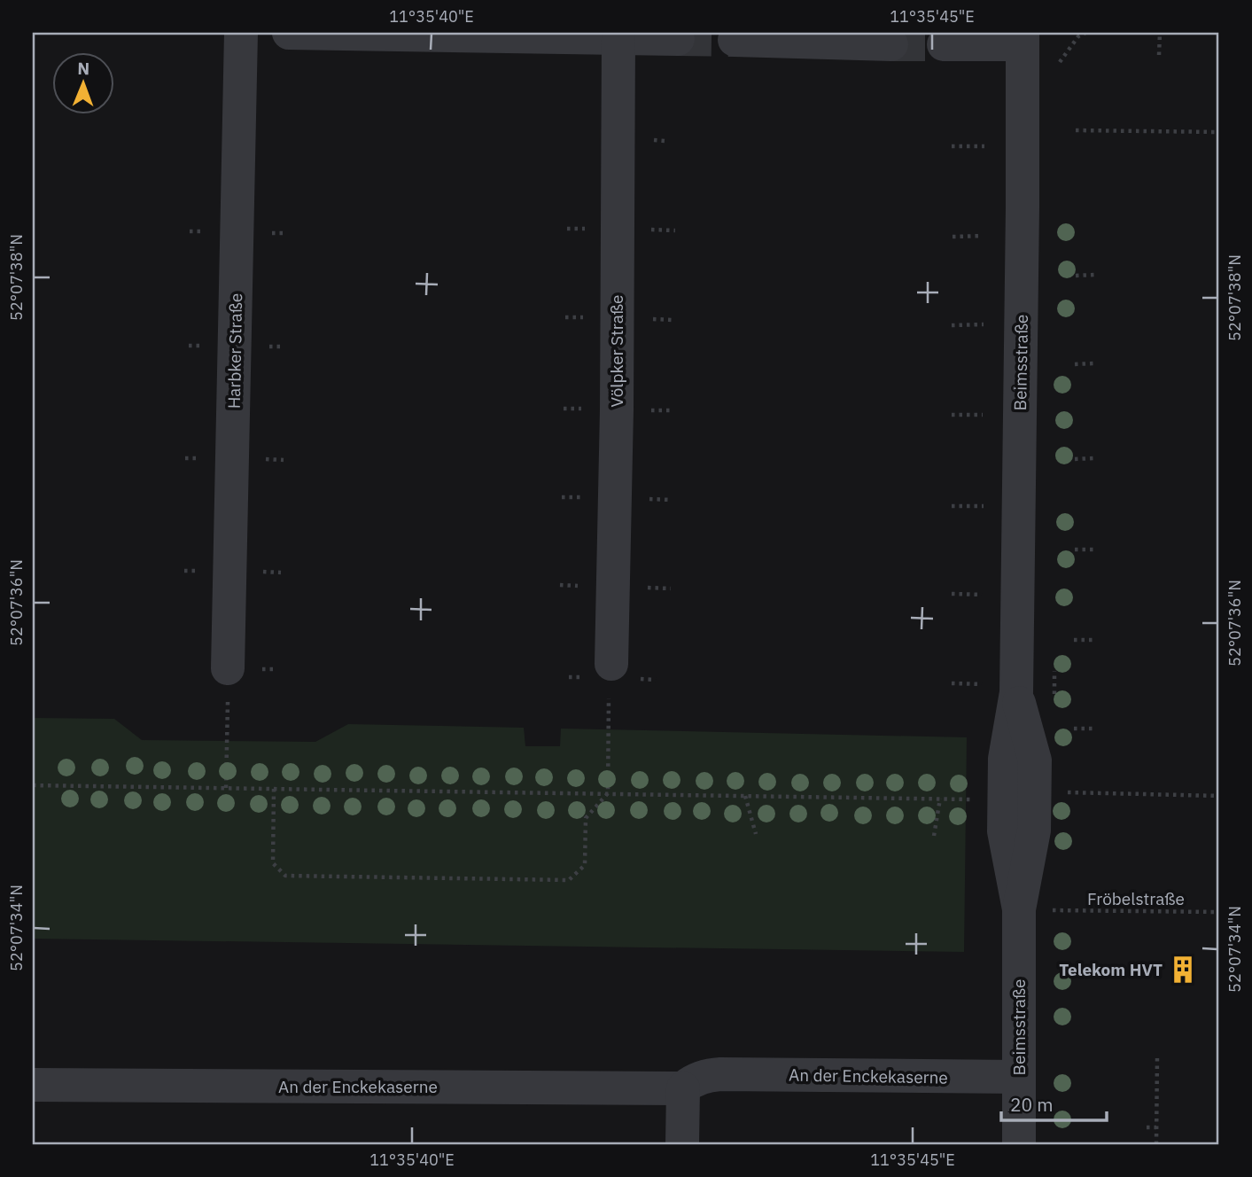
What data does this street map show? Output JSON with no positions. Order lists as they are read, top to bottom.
{
  "streets": {
    "street": [
      "Harbker Straße",
      "Völpker Straße",
      "Beimsstraße",
      "An der Enckekaserne"
    ],
    "path": ["Fröbelstraße"]
  },
  "crossings": [
    ["Beimsstraße", "Fröbelstraße"],
    ["Beimsstraße", "An der Enckekaserne"]
  ],
  "places": {
    "building": ["Telekom HVT"]
  },
  "scale_bar": "20 m",
  "north": "top",
  "coordinates": [
    "11°35'40\"E",
    "11°35'45\"E",
    "52°07'38\"N",
    "52°07'36\"N",
    "52°07'34\"N"
  ]
}
